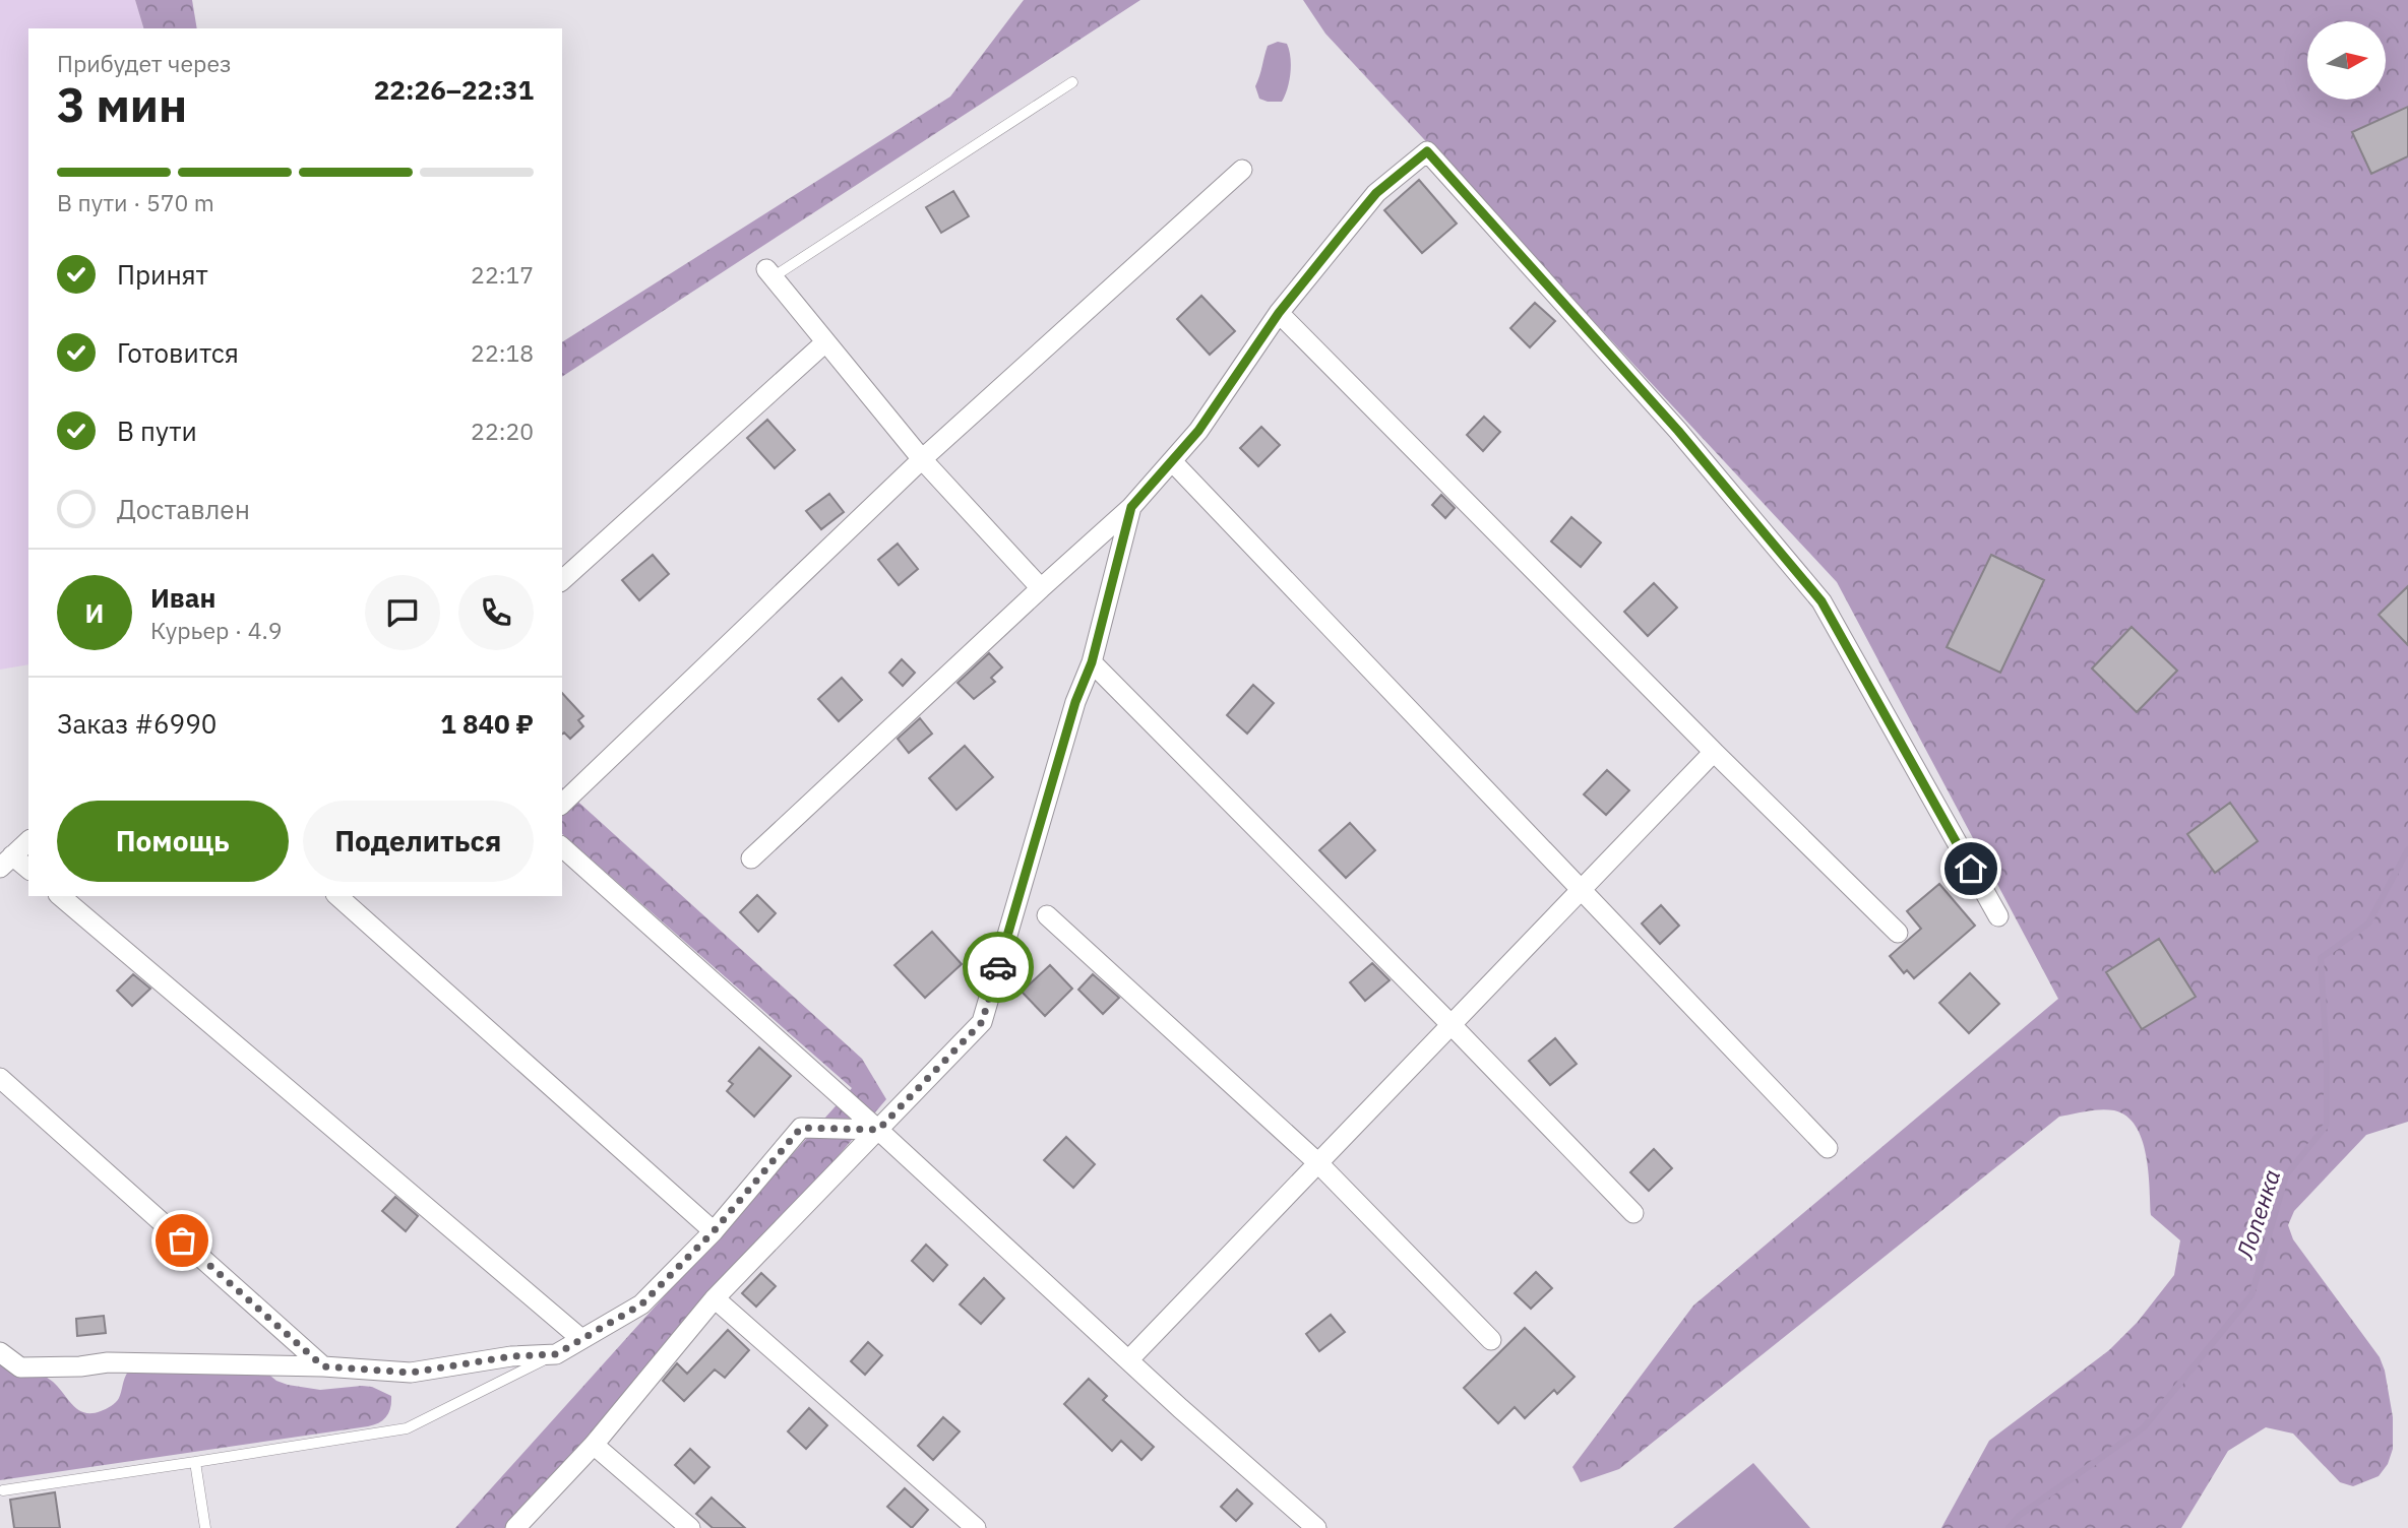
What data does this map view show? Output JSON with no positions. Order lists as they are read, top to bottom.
{
  "water": ["Лопенка"],
  "north": "right",
  "page": {
    "heading": ["3 мин", "Прибудет через", "22:26–22:31"],
    "panel": [
      "Иван",
      "Курьер · 4.9",
      "Заказ #6990",
      "1 840 ₽"
    ],
    "bar": "В пути · 570 m",
    "list": [
      ["Принят", "22:17"],
      ["Готовится", "22:18"],
      ["В пути", "22:20"],
      "Доставлен"
    ],
    "round": "И",
    "buttons": ["Помощь", "Поделиться"]
  }
}
